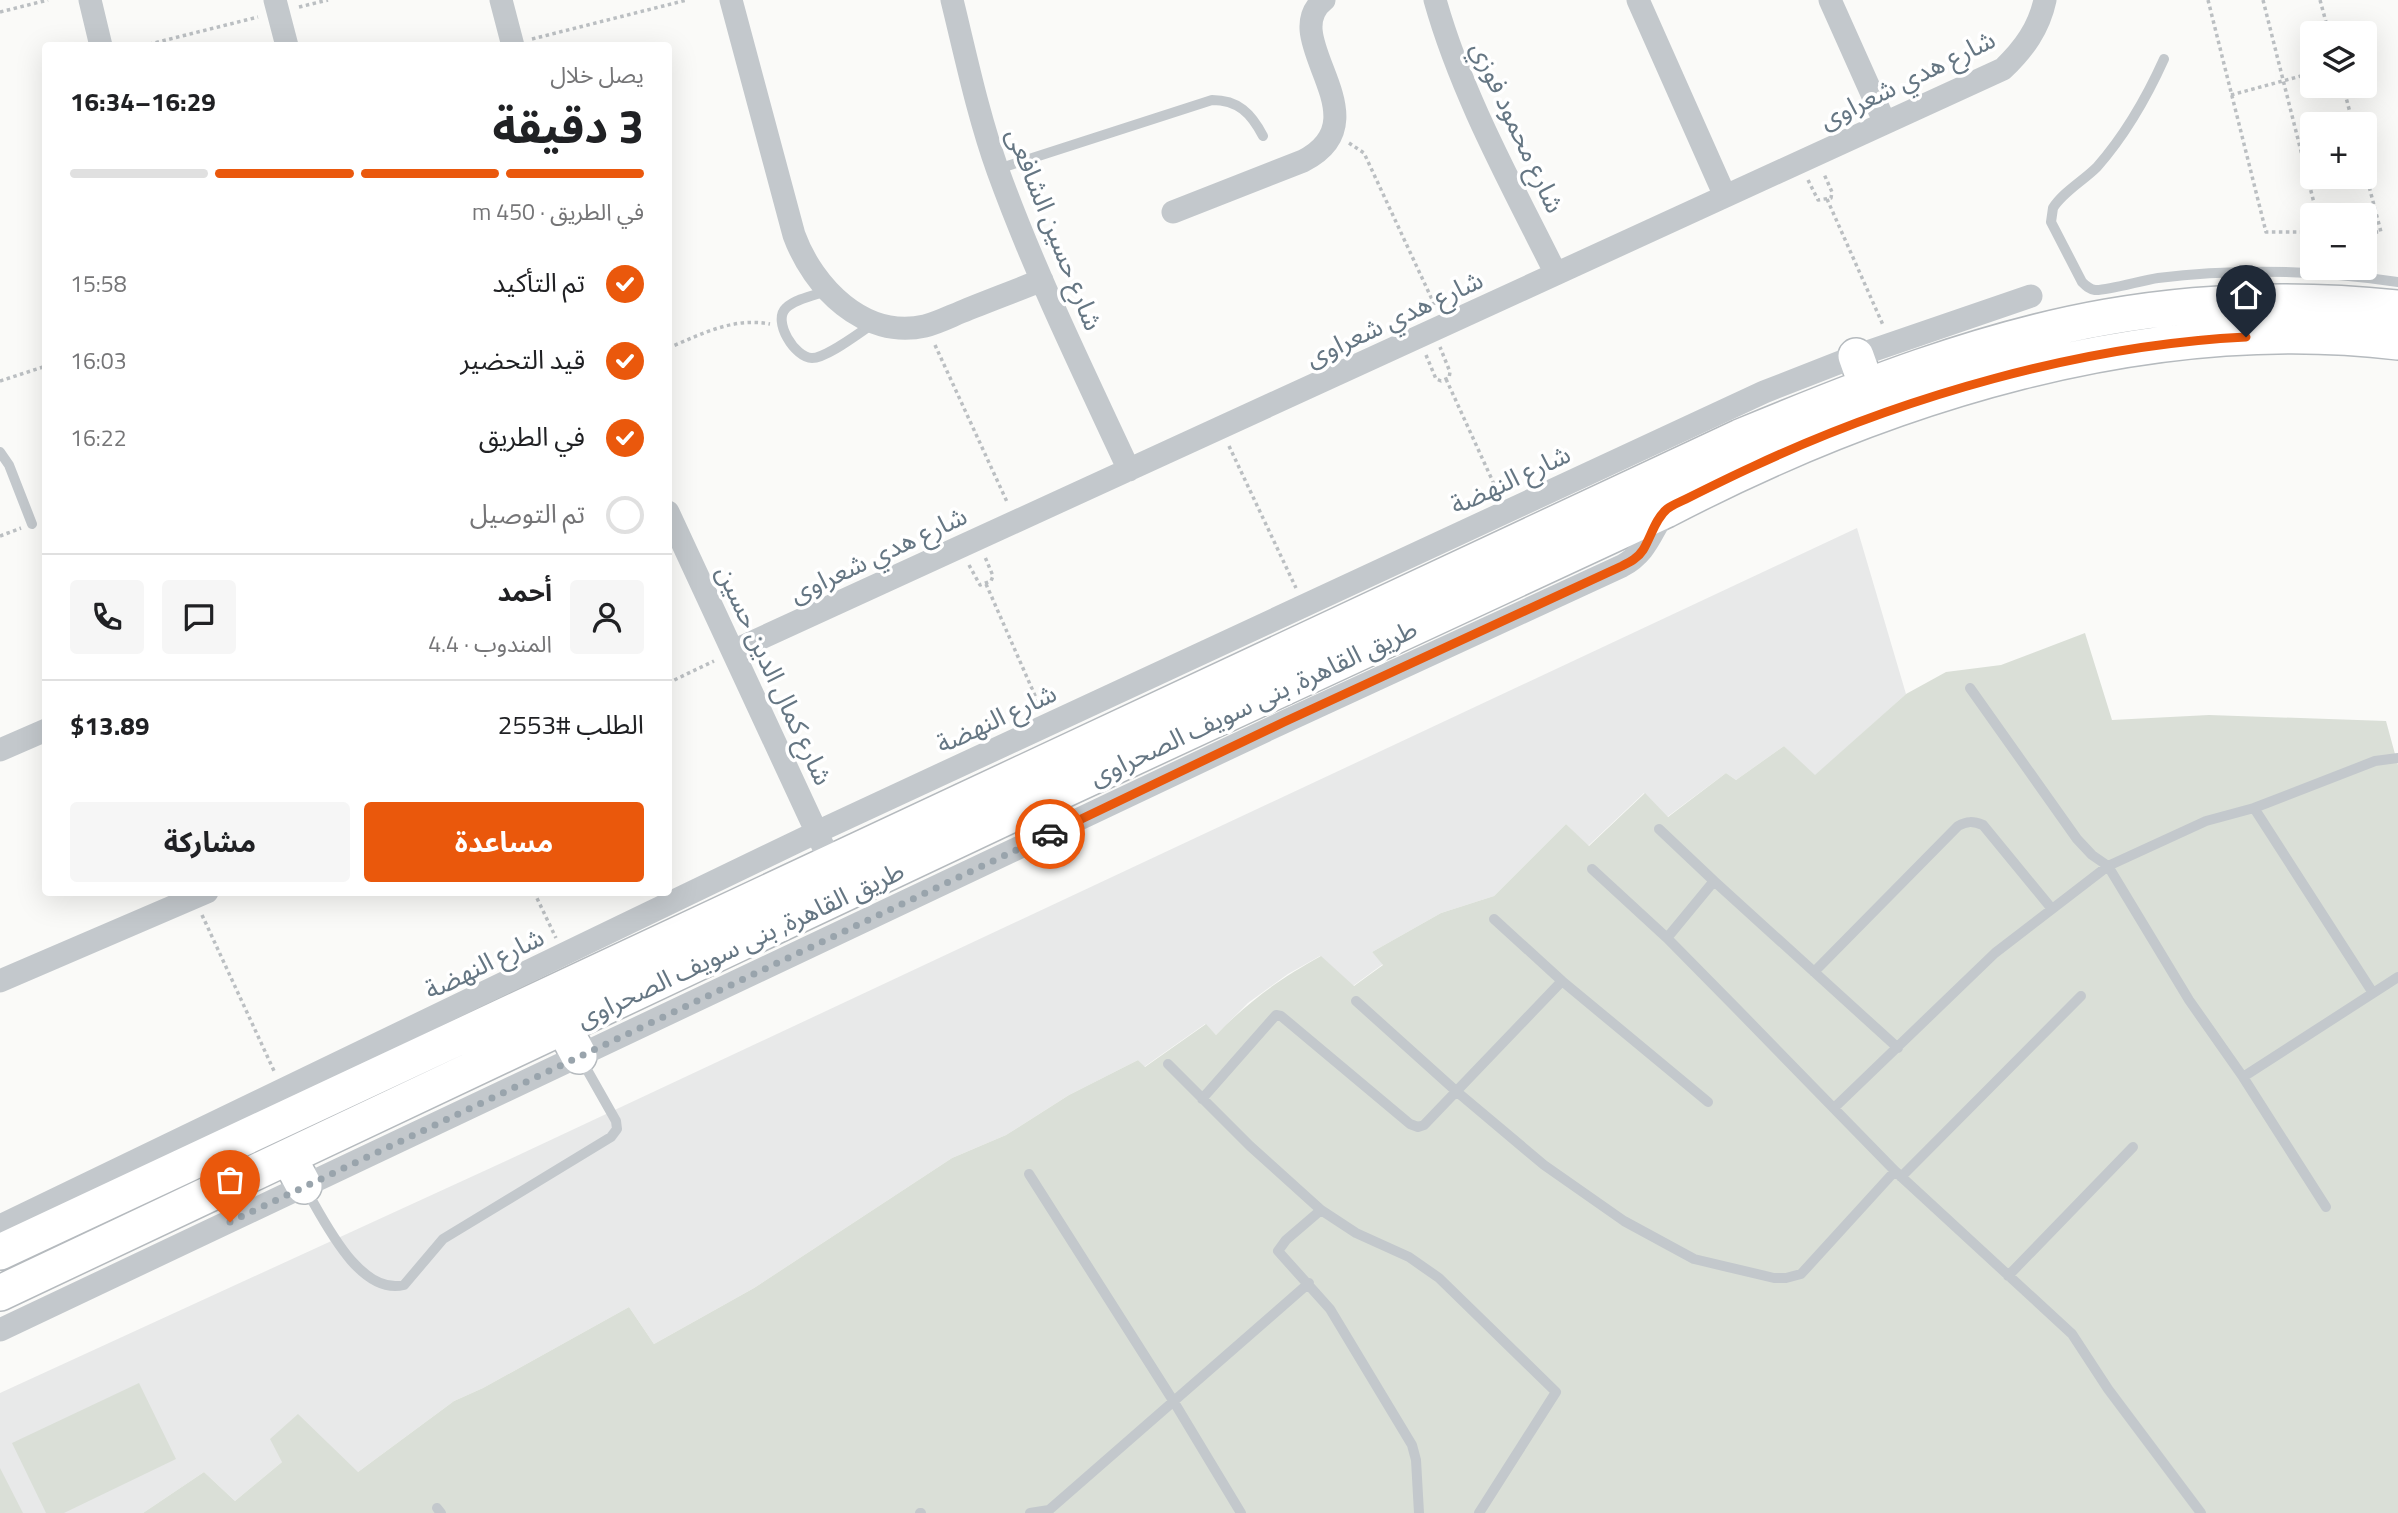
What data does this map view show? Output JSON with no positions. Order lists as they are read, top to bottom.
{
  "streets": {
    "main road": ["طريق القاهرة, بنى سويف الصحراوى"],
    "street": [
      "شارع هدي شعراوى",
      "شارع محمود فوزي",
      "شارع حسين الشافعى",
      "شارع النهضة",
      "شارع كمال الدين حسين"
    ]
  },
  "crossings": [
    ["شارع هدي شعراوى", "شارع محمود فوزي"],
    ["شارع هدي شعراوى", "شارع حسين الشافعى"],
    ["شارع هدي شعراوى", "شارع كمال الدين حسين"],
    ["شارع النهضة", "شارع كمال الدين حسين"],
    ["شارع النهضة", "طريق القاهرة, بنى سويف الصحراوى"],
    ["شارع كمال الدين حسين", "طريق القاهرة, بنى سويف الصحراوى"]
  ],
  "page": {
    "map_buttons": ["+", "−"],
    "heading": ["3 دقيقة", "يصل خلال", "16:29–16:34"],
    "panel": [
      "أحمد",
      "المندوب · 4.4",
      "الطلب #2553",
      "$13.89"
    ],
    "bar": "في الطريق · 450 m",
    "list": [
      ["تم التأكيد", "15:58"],
      ["قيد التحضير", "16:03"],
      ["في الطريق", "16:22"],
      "تم التوصيل"
    ],
    "buttons": ["مساعدة", "مشاركة"]
  }
}
